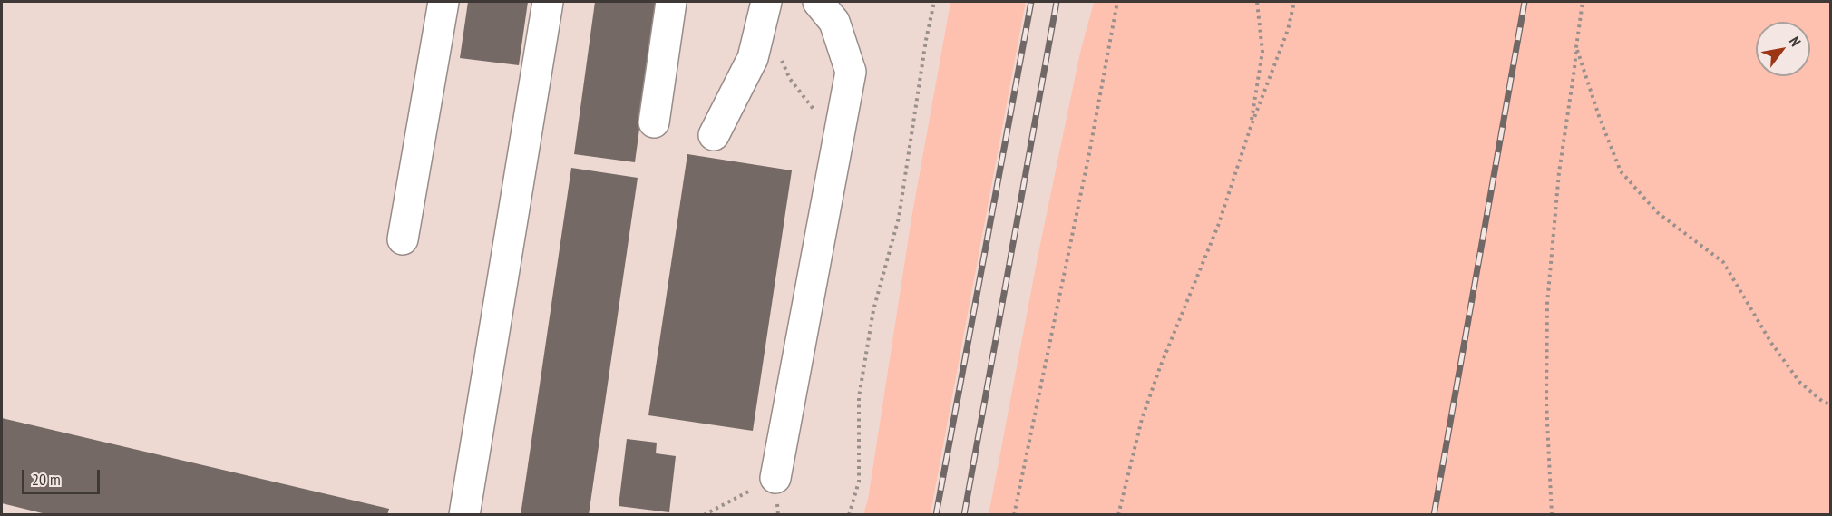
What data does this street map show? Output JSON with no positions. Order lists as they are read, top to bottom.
{
  "scale_bar": "20 m",
  "north": "top right"
}
